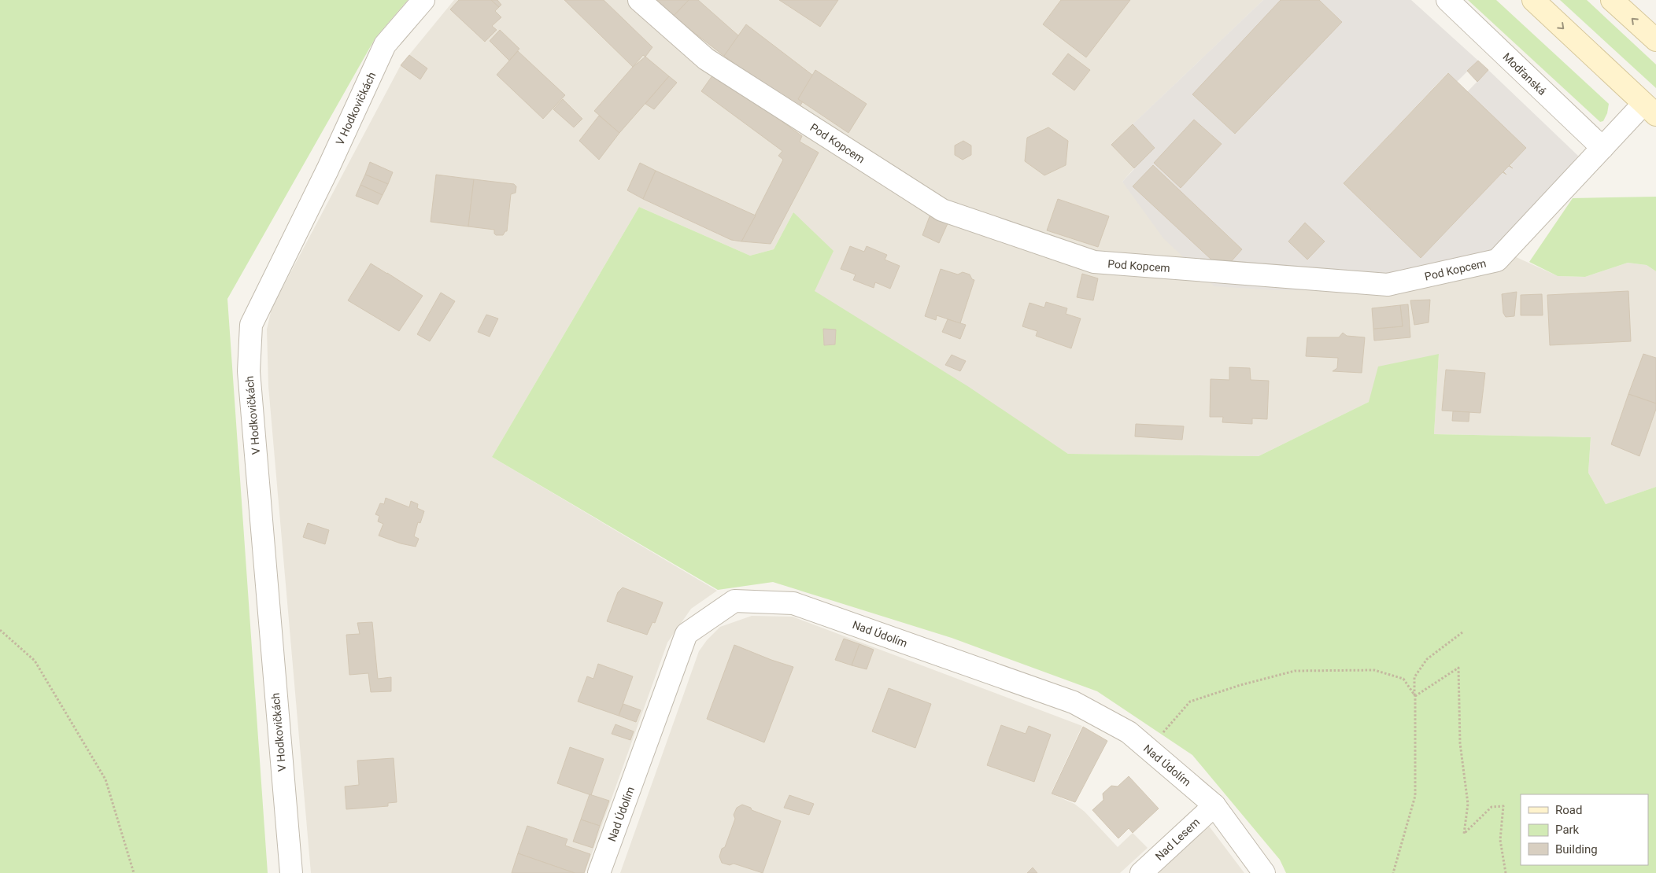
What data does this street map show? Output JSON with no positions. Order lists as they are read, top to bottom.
{
  "streets": {
    "street": [
      "Modřanská",
      "V Hodkovičkách",
      "Pod Kopcem",
      "Nad Údolím",
      "Nad Lesem"
    ]
  },
  "crossings": [
    ["Modřanská", "Pod Kopcem"],
    ["Nad Údolím", "Nad Lesem"]
  ],
  "legend": ["Road", "Park", "Building"]
}
